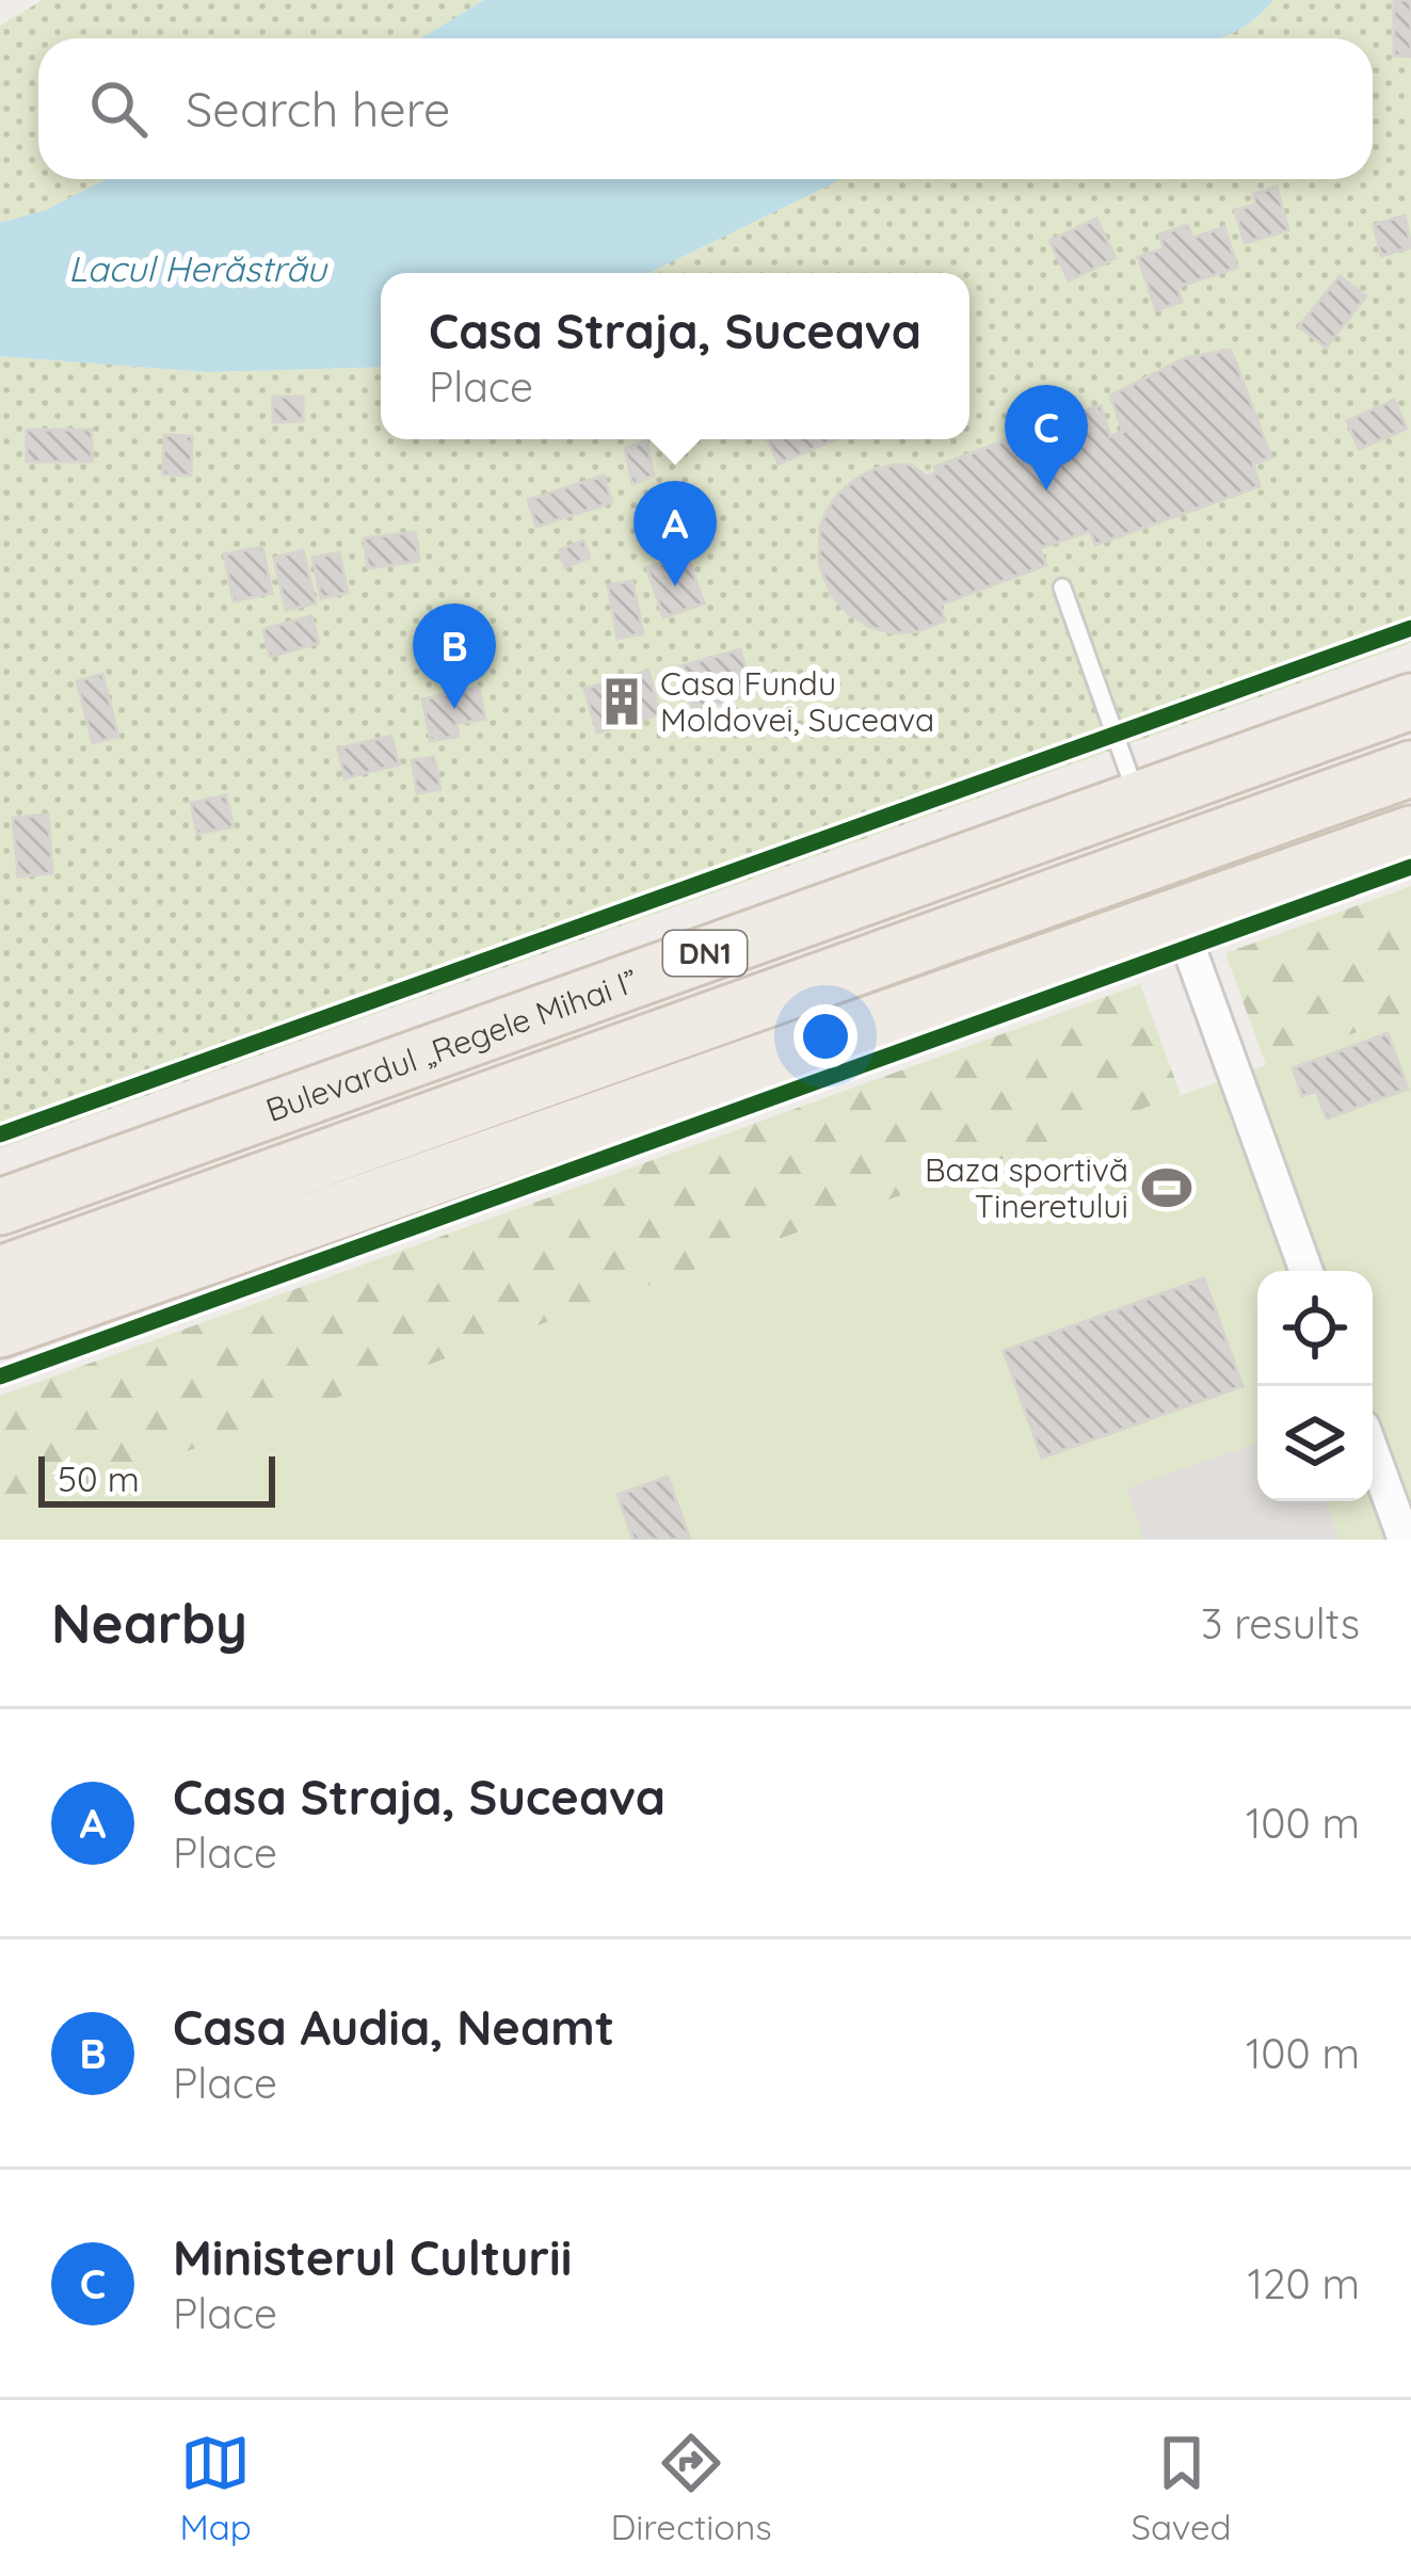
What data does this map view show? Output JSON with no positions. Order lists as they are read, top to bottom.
{
  "streets": {
    "main road": ["DN1", "Bulevardul „Regele Mihai I”"]
  },
  "water": ["Lacul Herăstrău"],
  "places": {
    "building": ["Casa Fundu Moldovei, Suceava"],
    "sports": ["Baza sportivă Tineretului"]
  },
  "scale_bar": "50 m",
  "page": {
    "search": "Search here",
    "popup": ["Casa Straja, Suceava", "Place"],
    "pins": ["C", "A", "B"],
    "scale": "50 m",
    "heading": ["Nearby", "3 results"],
    "list": [
      {
        "mark": "A",
        "name": "Casa Straja, Suceava",
        "note": "Place",
        "value": "100 m"
      },
      {
        "mark": "B",
        "name": "Casa Audia, Neamt",
        "note": "Place",
        "value": "100 m"
      },
      {
        "mark": "C",
        "name": "Ministerul Culturii",
        "note": "Place",
        "value": "120 m"
      }
    ],
    "nav": ["Map", "Directions", "Saved"]
  }
}
